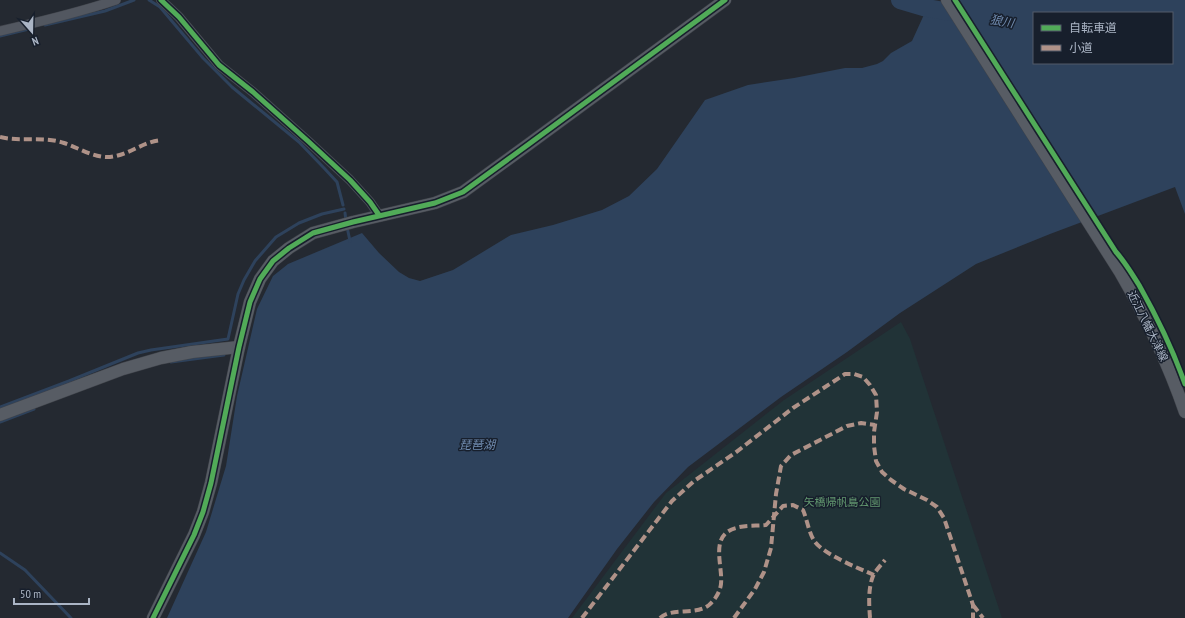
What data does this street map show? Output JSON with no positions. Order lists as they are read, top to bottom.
{
  "streets": {
    "street": ["近江八幡大津線"]
  },
  "water": ["狼川", "琵琶湖"],
  "parks": ["矢橋帰帆島公園"],
  "legend": ["自転車道", "小道"],
  "scale_bar": "50 m",
  "north": "bottom"
}
